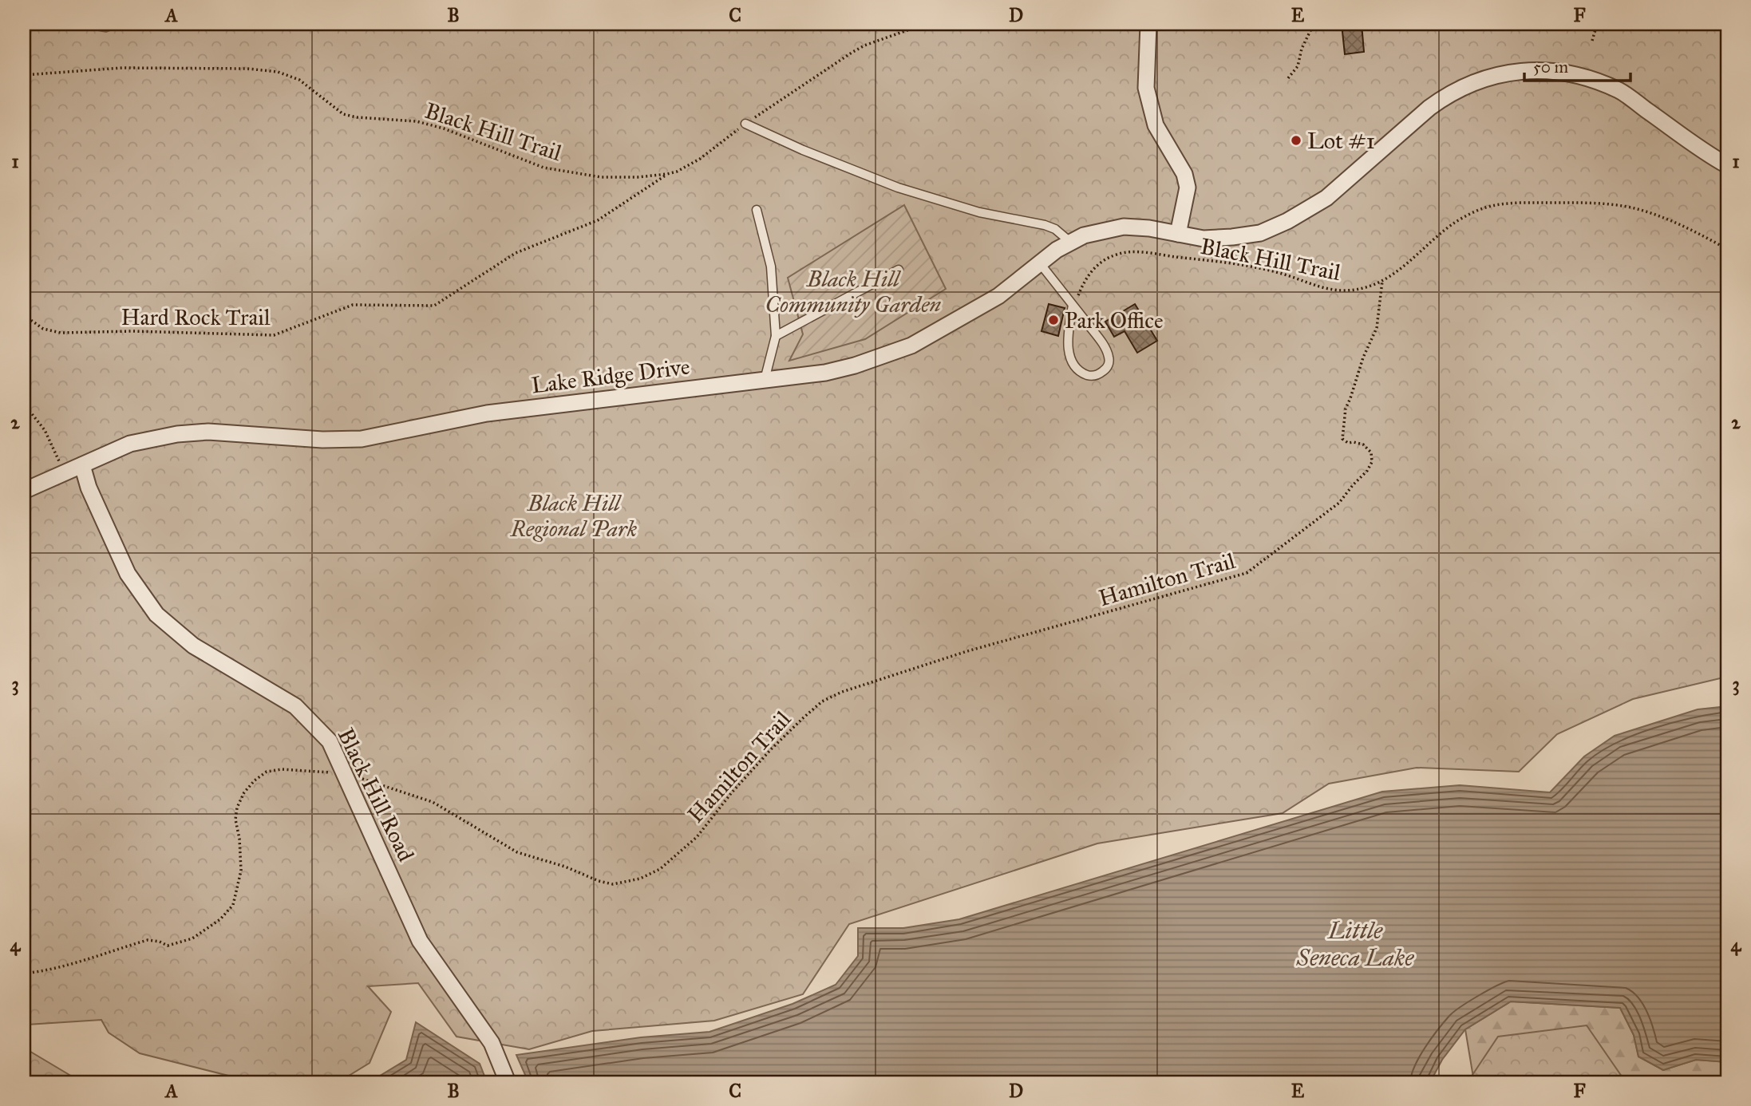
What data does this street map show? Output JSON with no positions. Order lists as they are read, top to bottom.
{
  "streets": {
    "street": ["Lake Ridge Drive", "Black Hill Road"],
    "path": ["Black Hill Trail", "Hard Rock Trail", "Hamilton Trail"]
  },
  "crossings": [
    ["Black Hill Trail", "Hard Rock Trail"],
    ["Black Hill Trail", "Hamilton Trail"],
    ["Lake Ridge Drive", "Black Hill Road"],
    ["Hamilton Trail", "Black Hill Road"]
  ],
  "water": ["Little Seneca Lake"],
  "parks": ["Black Hill Community Garden", "Black Hill Regional Park"],
  "places": ["Lot #1", "Park Office"],
  "scale_bar": "50 m",
  "grid": {
    "columns": [
      "A",
      "B",
      "C",
      "D",
      "E",
      "F"
    ],
    "rows": [
      "1",
      "2",
      "3",
      "4"
    ]
  }
}
